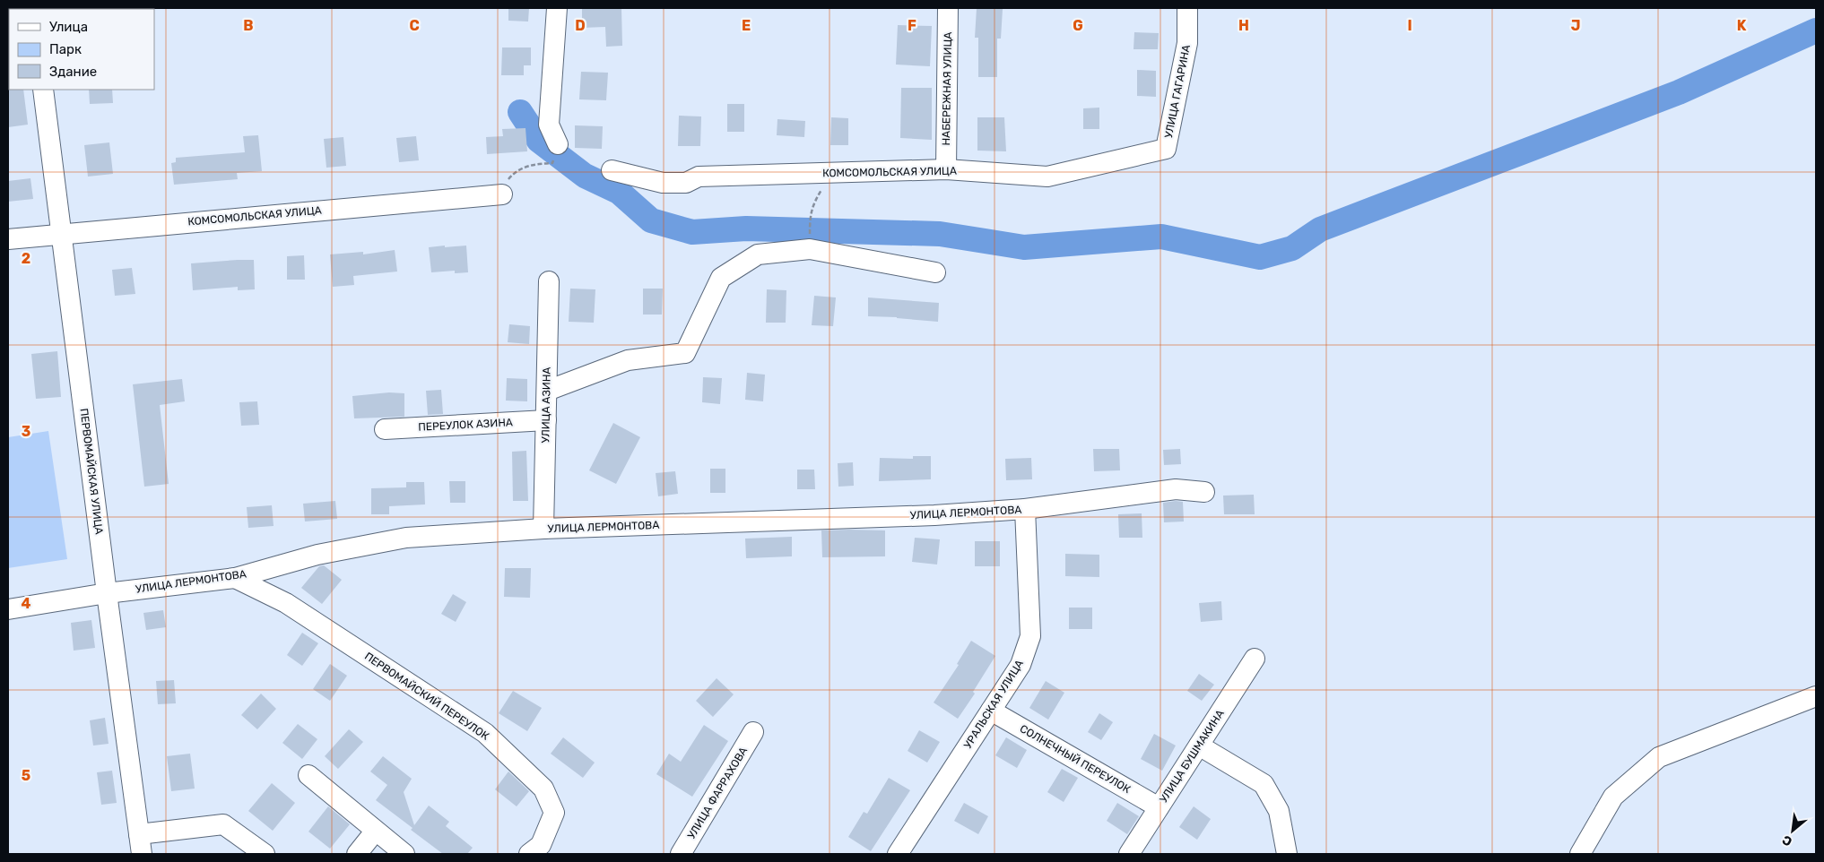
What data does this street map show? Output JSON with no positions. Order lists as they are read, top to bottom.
{
  "streets": {
    "street": [
      "НАБЕРЕЖНАЯ УЛИЦА",
      "УЛИЦА ГАГАРИНА",
      "КОМСОМОЛЬСКАЯ УЛИЦА",
      "УЛИЦА АЗИНА",
      "ПЕРЕУЛОК АЗИНА",
      "ПЕРВОМАЙСКАЯ УЛИЦА",
      "УЛИЦА ЛЕРМОНТОВА",
      "ПЕРВОМАЙСКИЙ ПЕРЕУЛОК",
      "УРАЛЬСКАЯ УЛИЦА",
      "УЛИЦА БУШМАКИНА",
      "СОЛНЕЧНЫЙ ПЕРЕУЛОК",
      "УЛИЦА ФАРРАХОВА"
    ]
  },
  "crossings": [
    ["НАБЕРЕЖНАЯ УЛИЦА", "КОМСОМОЛЬСКАЯ УЛИЦА"],
    ["УЛИЦА ГАГАРИНА", "КОМСОМОЛЬСКАЯ УЛИЦА"],
    ["КОМСОМОЛЬСКАЯ УЛИЦА", "ПЕРВОМАЙСКАЯ УЛИЦА"],
    ["УЛИЦА АЗИНА", "ПЕРЕУЛОК АЗИНА"],
    ["УЛИЦА АЗИНА", "УЛИЦА ЛЕРМОНТОВА"],
    ["ПЕРВОМАЙСКАЯ УЛИЦА", "УЛИЦА ЛЕРМОНТОВА"],
    ["УЛИЦА ЛЕРМОНТОВА", "ПЕРВОМАЙСКИЙ ПЕРЕУЛОК"],
    ["УЛИЦА ЛЕРМОНТОВА", "УРАЛЬСКАЯ УЛИЦА"],
    ["УРАЛЬСКАЯ УЛИЦА", "СОЛНЕЧНЫЙ ПЕРЕУЛОК"],
    ["УЛИЦА БУШМАКИНА", "СОЛНЕЧНЫЙ ПЕРЕУЛОК"]
  ],
  "legend": ["Улица", "Парк", "Здание"],
  "north": "bottom left",
  "grid": {
    "columns": [
      "B",
      "C",
      "D",
      "E",
      "F",
      "G",
      "H",
      "I",
      "J",
      "K"
    ],
    "rows": [
      "2",
      "3",
      "4",
      "5"
    ]
  }
}
